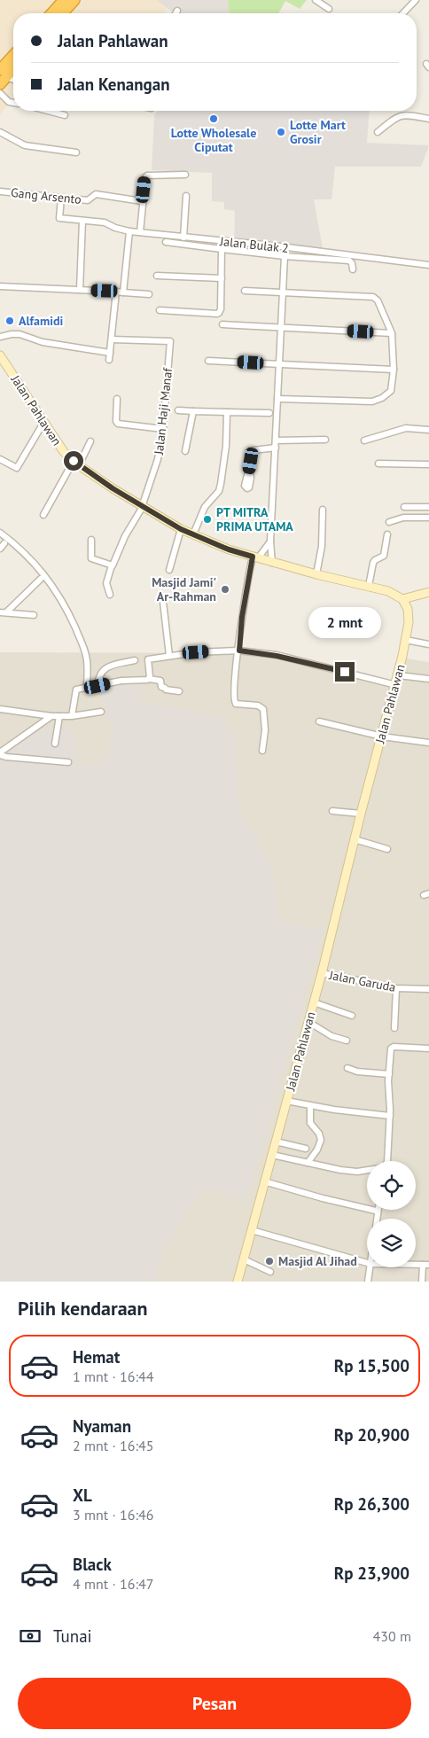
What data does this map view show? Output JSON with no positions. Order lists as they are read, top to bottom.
{
  "streets": {
    "main road": ["Jalan Pahlawan"],
    "street": [
      "Gang Arsento",
      "Jalan Bulak 2",
      "Jalan Haji Manaf",
      "Jalan Garuda"
    ]
  },
  "crossings": [
    ["Gang Arsento", "Jalan Bulak 2"],
    ["Jalan Pahlawan", "Jalan Haji Manaf"],
    ["Jalan Pahlawan", "Jalan Garuda"]
  ],
  "places": [
    "Lotte Wholesale Ciputat",
    "Lotte Mart Grosir",
    "Alfamidi",
    "PT MITRA PRIMA UTAMA",
    "Masjid Jami' Ar-Rahman",
    "Masjid Al Jihad"
  ],
  "page": {
    "banner": ["Jalan Pahlawan", "Jalan Kenangan"],
    "bubble": "2 mnt",
    "heading": "Pilih kendaraan",
    "list": [
      {
        "name": "Hemat",
        "note": "1 mnt · 16:44",
        "value": "Rp 15,500"
      },
      {
        "name": "Nyaman",
        "note": "2 mnt · 16:45",
        "value": "Rp 20,900"
      },
      {
        "name": "XL",
        "note": "3 mnt · 16:46",
        "value": "Rp 26,300"
      },
      {
        "name": "Black",
        "note": "4 mnt · 16:47",
        "value": "Rp 23,900"
      }
    ],
    "pay": ["Tunai", "430 m"],
    "buttons": "Pesan"
  }
}
